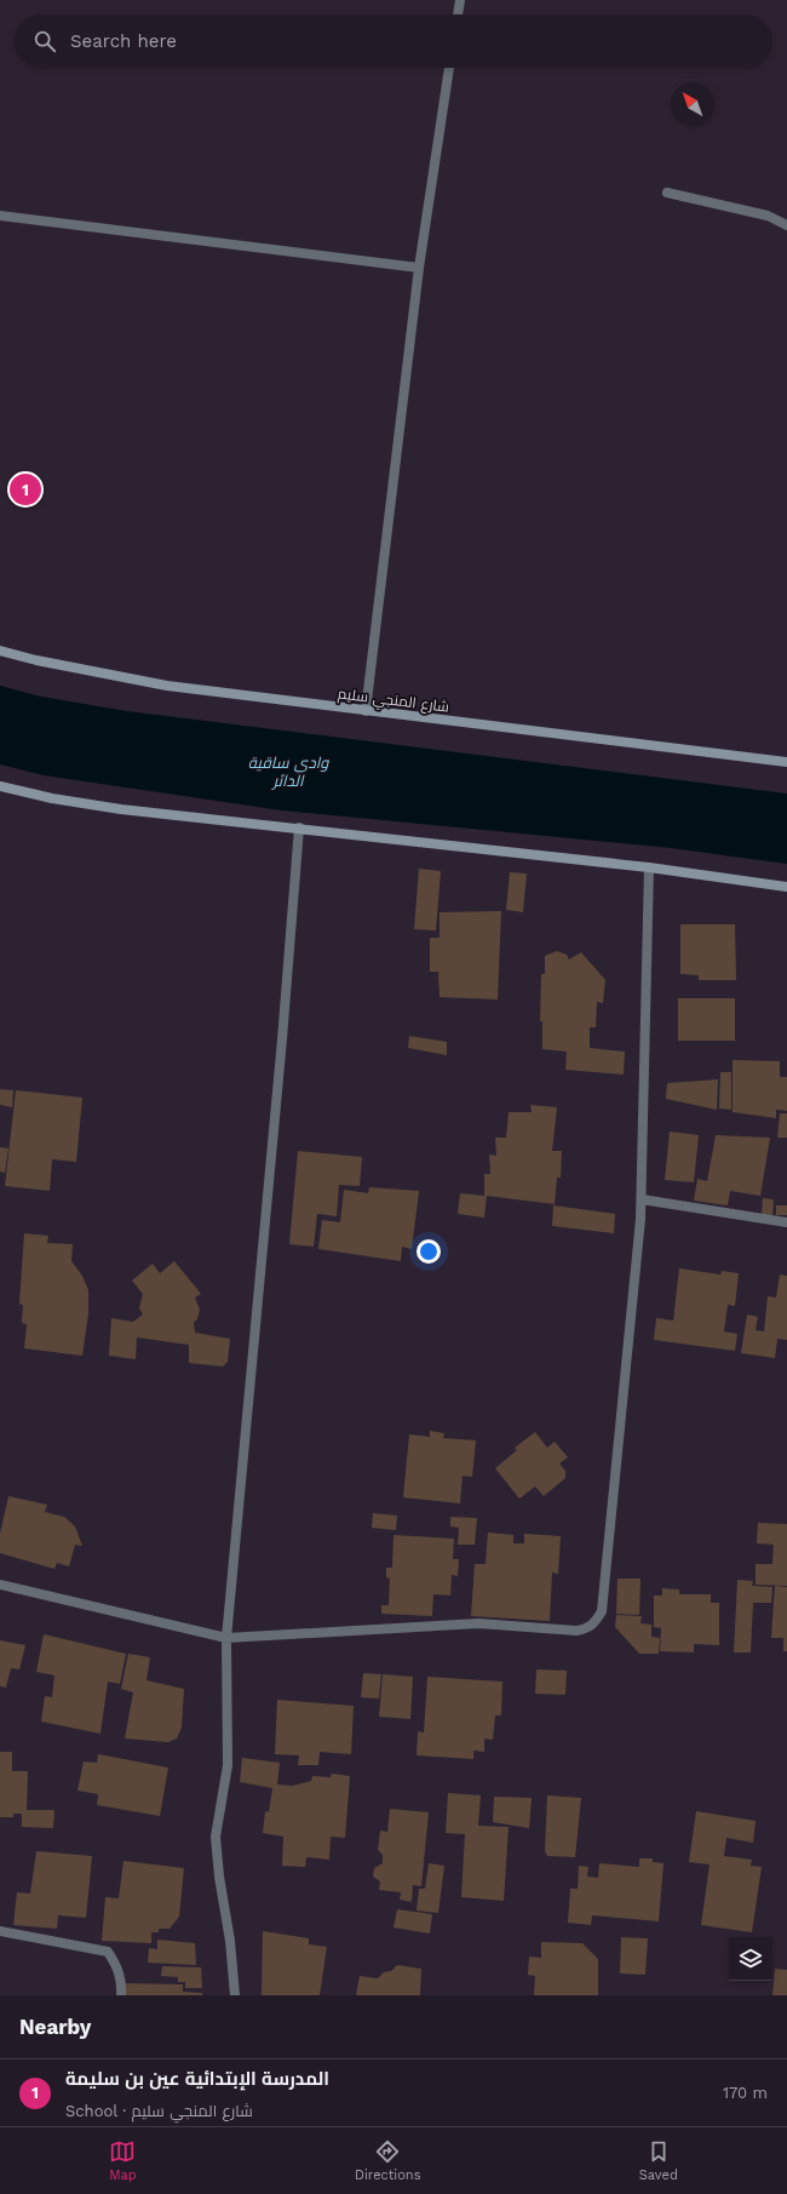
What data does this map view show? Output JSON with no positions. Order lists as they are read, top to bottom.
{
  "streets": {
    "main road": ["شارع المنجي سليم"]
  },
  "water": ["وادي ساقية الدائر"],
  "north": "top left",
  "page": {
    "search": "Search here",
    "pins": "1",
    "heading": "Nearby",
    "list": [
      {
        "mark": "1",
        "name": "المدرسة الإبتدائية عين بن سليمة",
        "note": "School · شارع المنجي سليم",
        "value": "170 m"
      }
    ],
    "nav": ["Map", "Directions", "Saved"]
  }
}
